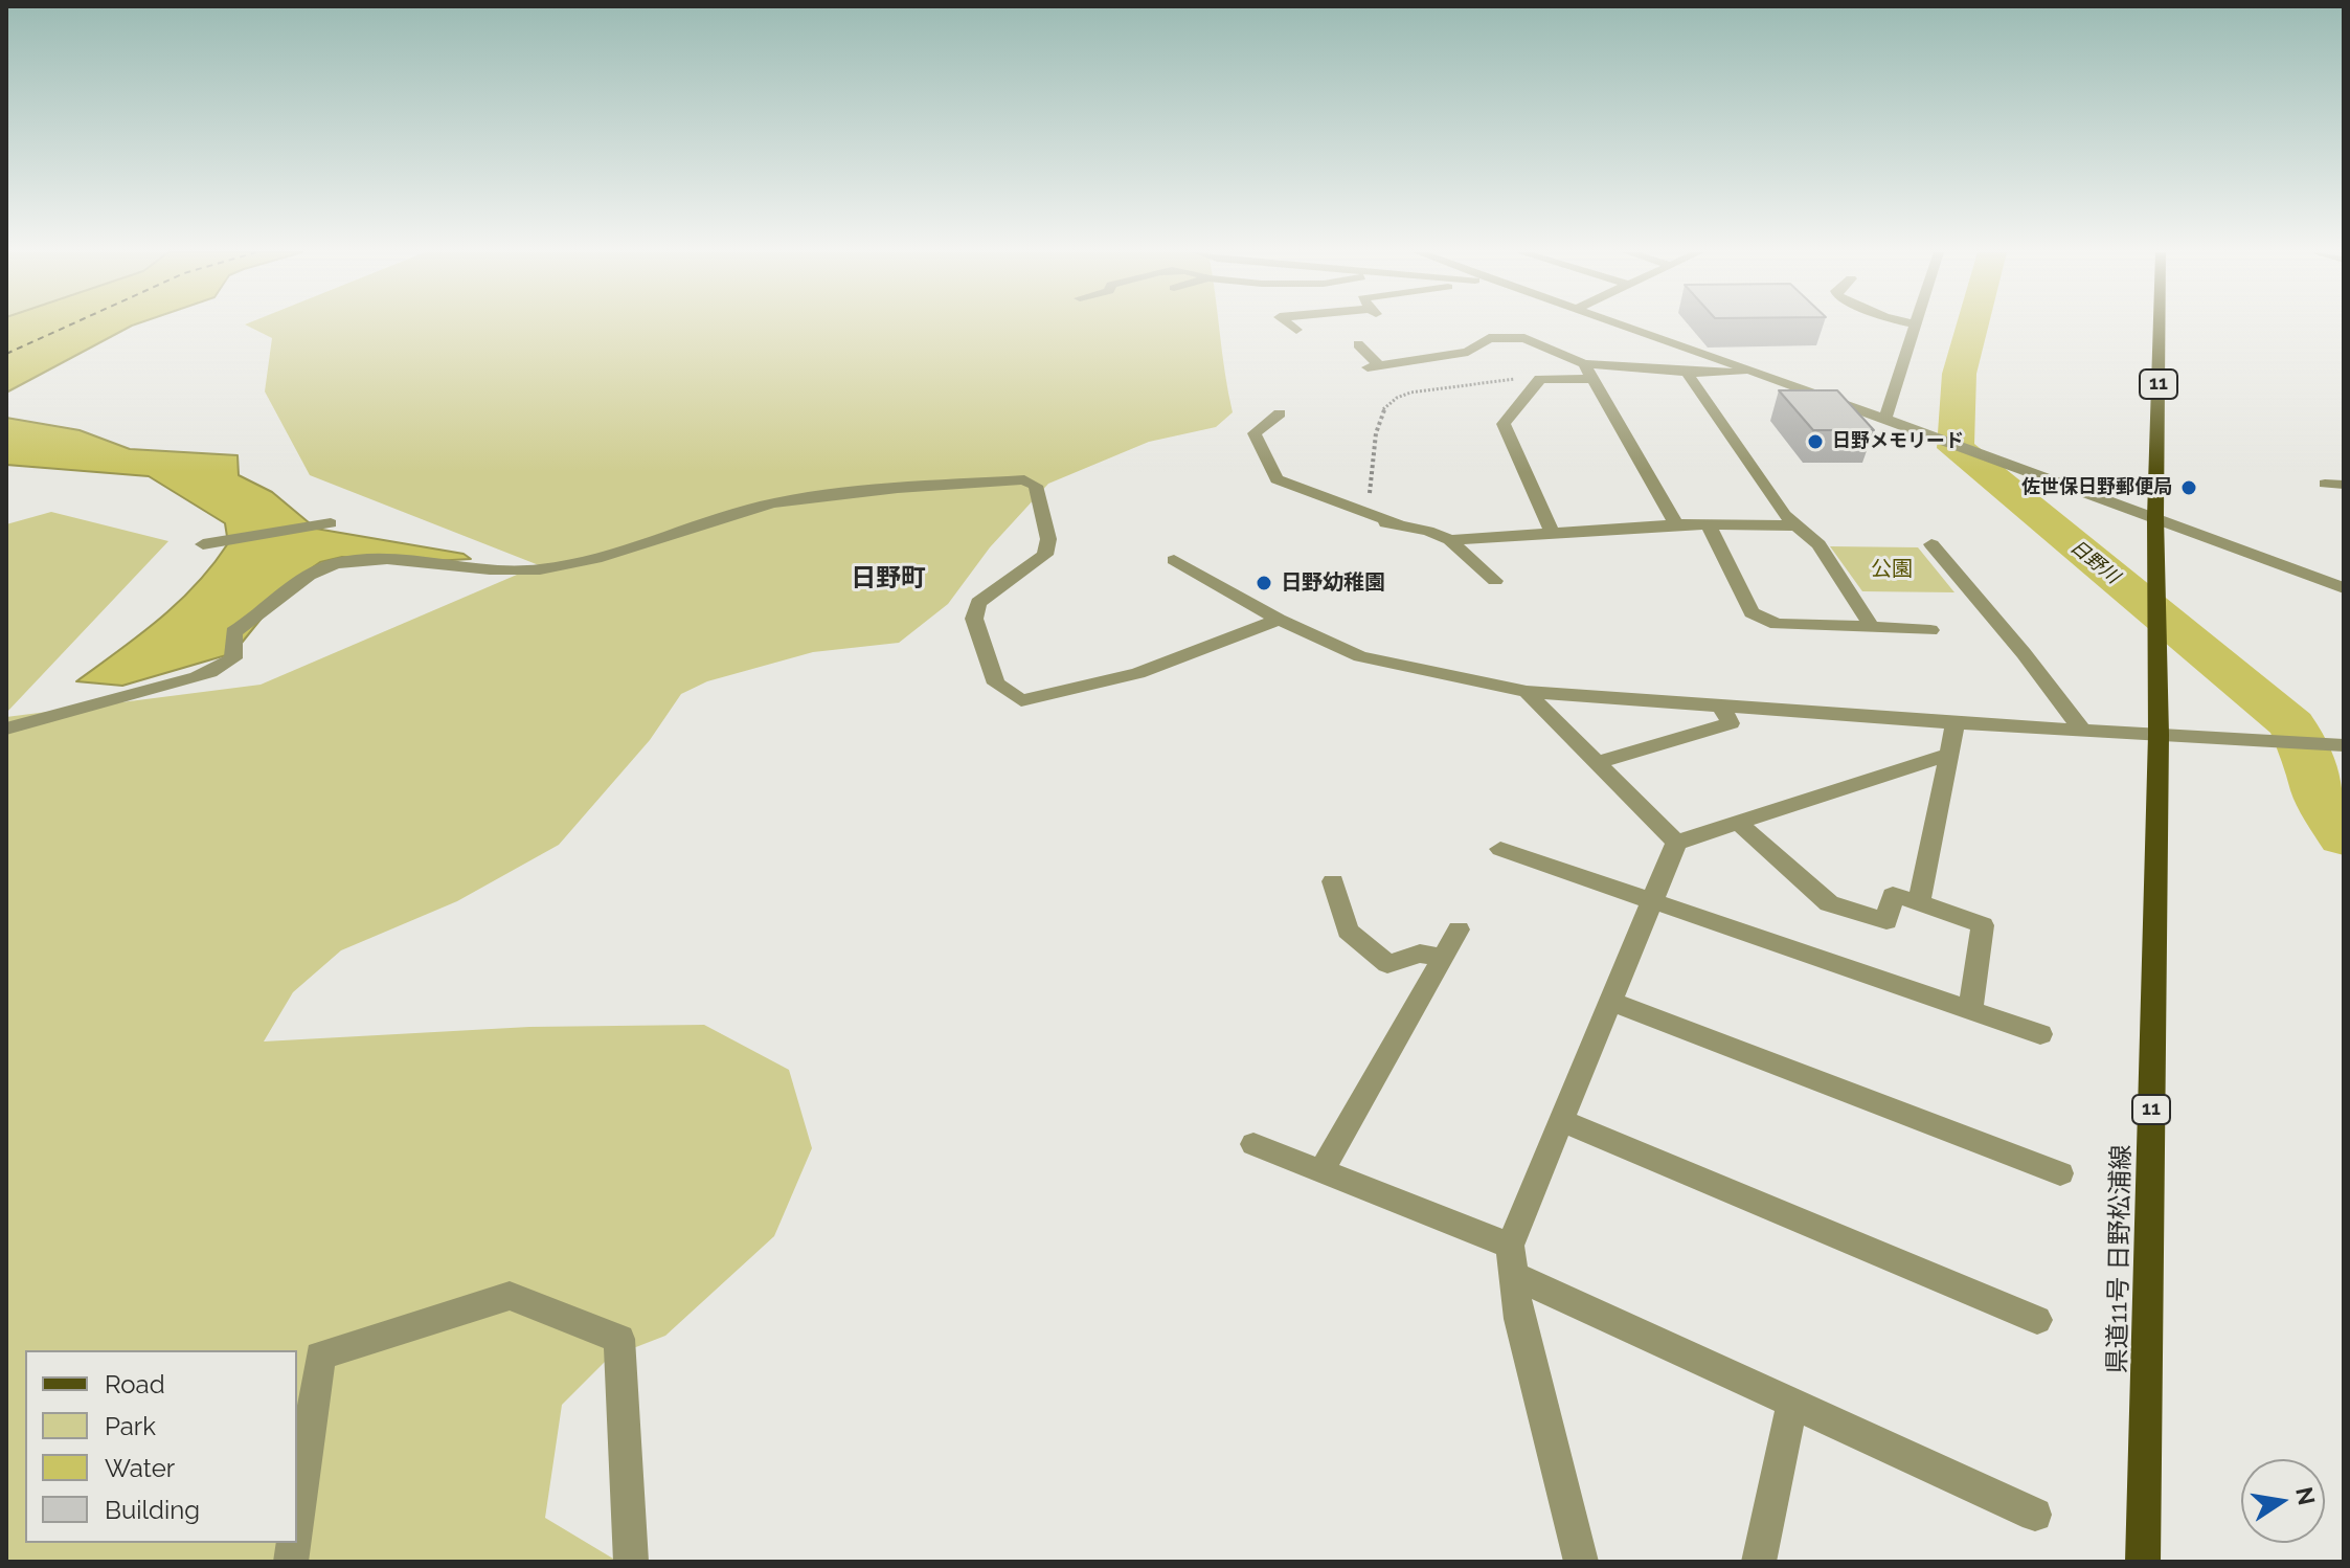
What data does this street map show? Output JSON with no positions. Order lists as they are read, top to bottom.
{
  "streets": {
    "main road": ["11", "県道11号 日野松浦線"]
  },
  "crossings": [
    ["11", "県道11号 日野松浦線"]
  ],
  "districts": ["日野町"],
  "water": ["日野川"],
  "parks": ["公園"],
  "places": ["日野メモリード", "佐世保日野郵便局", "日野幼稚園"],
  "legend": [
    "Road",
    "Park",
    "Water",
    "Building"
  ],
  "north": "right"
}
